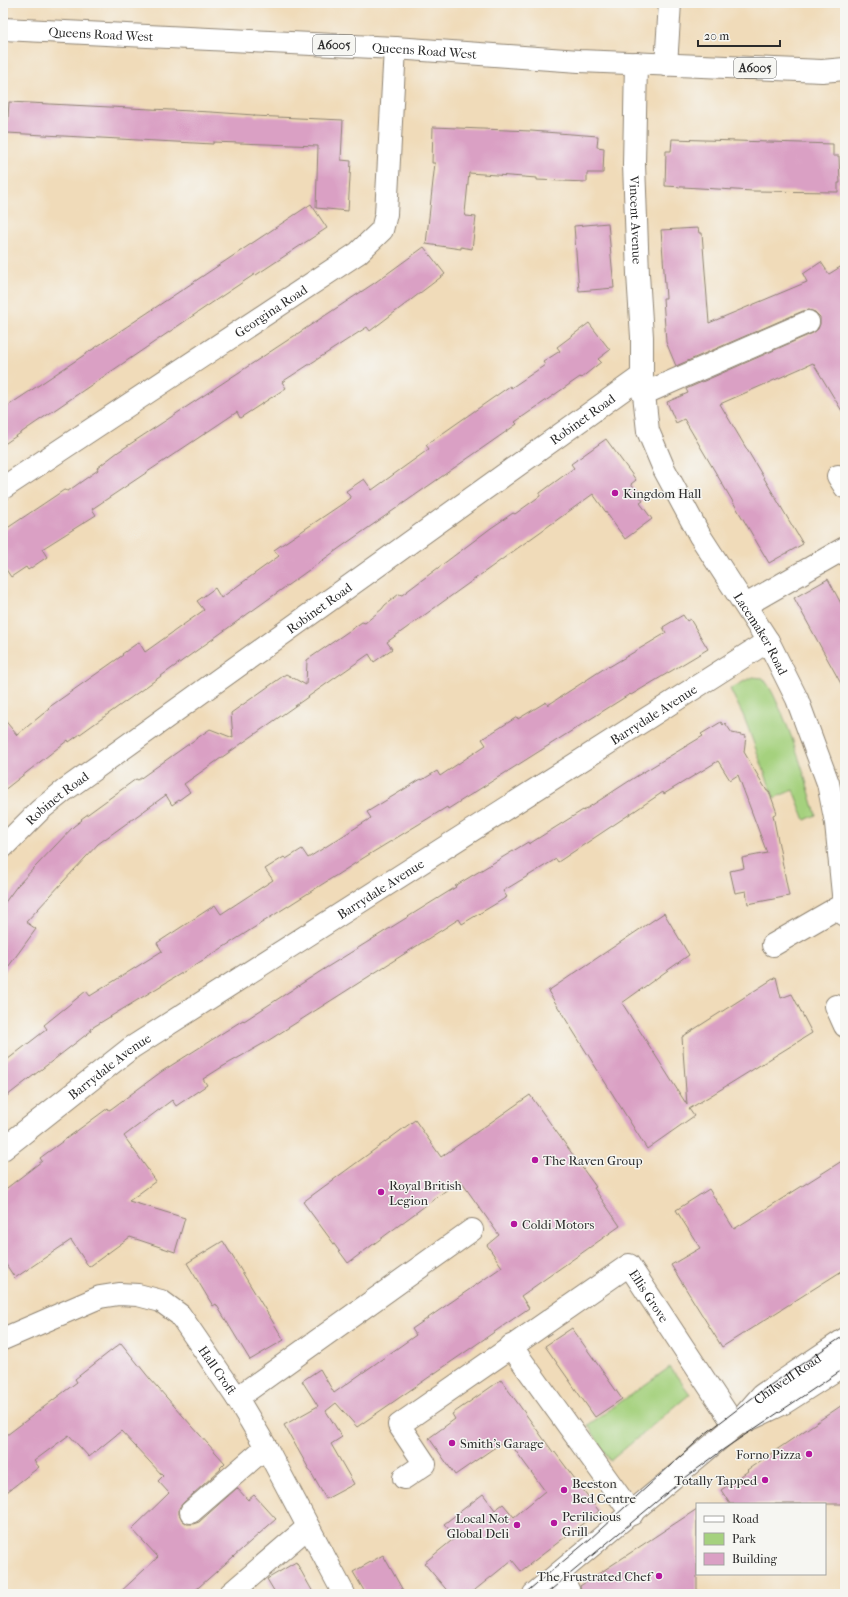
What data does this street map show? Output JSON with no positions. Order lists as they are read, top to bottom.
{
  "streets": {
    "street": [
      "Queens Road West",
      "A6005",
      "Vincent Avenue",
      "Georgina Road",
      "Robinet Road",
      "Lacemaker Road",
      "Barrydale Avenue",
      "Ellis Grove",
      "Hall Croft",
      "Chilwell Road"
    ]
  },
  "crossings": [
    ["Queens Road West", "Vincent Avenue"],
    ["Queens Road West", "Georgina Road"],
    ["Vincent Avenue", "Robinet Road"],
    ["Vincent Avenue", "Lacemaker Road"],
    ["Robinet Road", "Lacemaker Road"],
    ["Lacemaker Road", "Barrydale Avenue"],
    ["Ellis Grove", "Chilwell Road"]
  ],
  "places": [
    "Kingdom Hall",
    "The Raven Group",
    "Royal British Legion",
    "Coldi Motors",
    "Smith's Garage",
    "Forno Pizza",
    "Totally Tapped",
    "Beeston Bed Centre",
    "Perilicious Grill",
    "Local Not Global Deli",
    "The Frustrated Chef"
  ],
  "legend": ["Road", "Park", "Building"],
  "scale_bar": "20 m"
}
